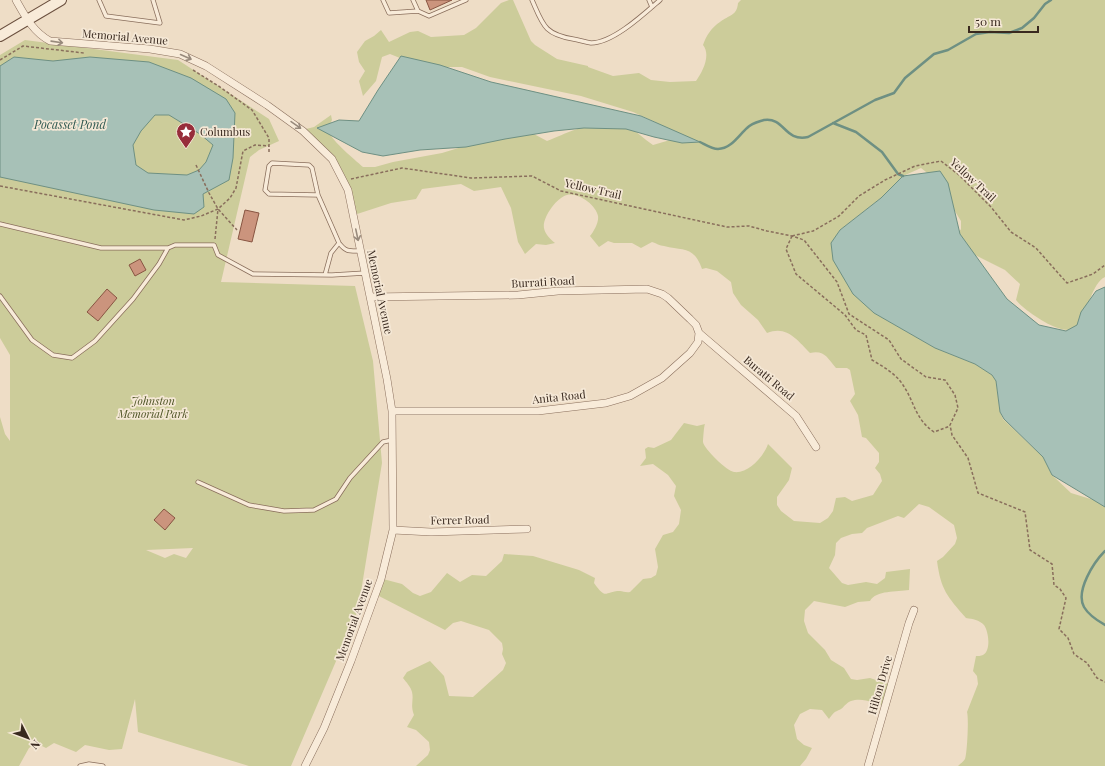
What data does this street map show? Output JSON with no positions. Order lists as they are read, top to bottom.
{
  "streets": {
    "street": [
      "Memorial Avenue",
      "Burrati Road",
      "Buratti Road",
      "Anita Road",
      "Ferrer Road",
      "Hilton Drive"
    ],
    "path": ["Yellow Trail"]
  },
  "crossings": [
    ["Memorial Avenue", "Yellow Trail"],
    ["Memorial Avenue", "Burrati Road"],
    ["Memorial Avenue", "Anita Road"],
    ["Memorial Avenue", "Ferrer Road"],
    ["Burrati Road", "Buratti Road"],
    ["Burrati Road", "Anita Road"],
    ["Buratti Road", "Anita Road"]
  ],
  "one_way": ["Memorial Avenue"],
  "water": ["Pocasset Pond"],
  "parks": ["Johnston Memorial Park"],
  "places": {
    "place": ["Columbus"]
  },
  "scale_bar": "50 m",
  "north": "bottom right"
}
